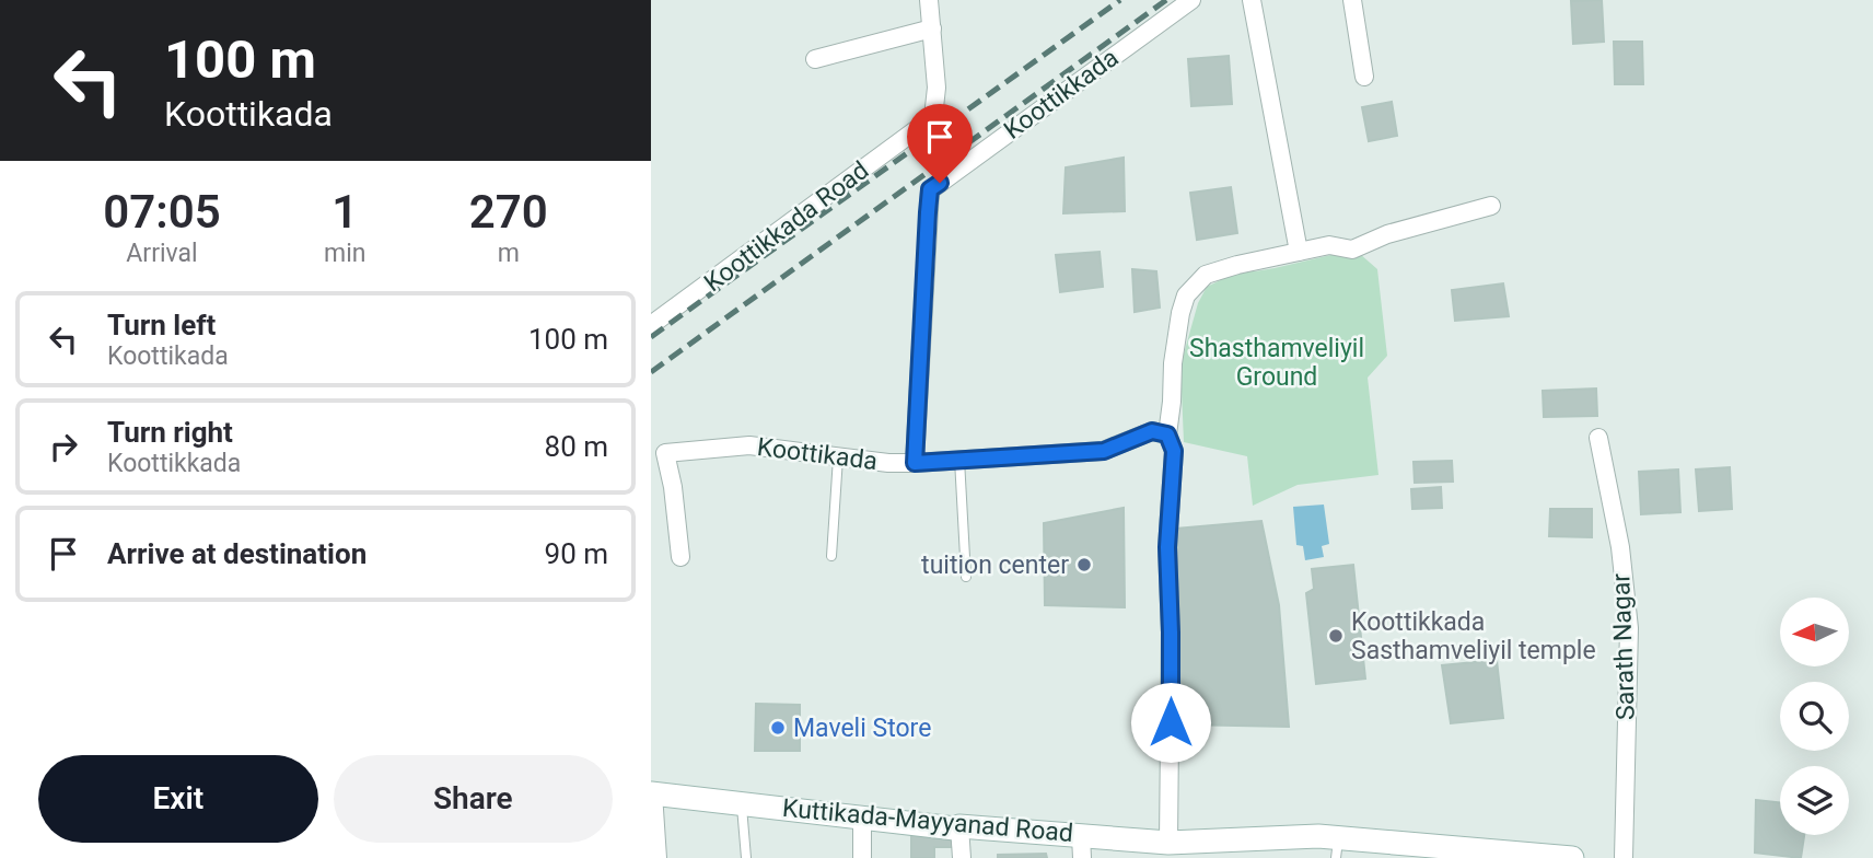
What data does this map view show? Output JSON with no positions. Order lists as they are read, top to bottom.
{
  "streets": {
    "main road": ["Kuttikada-Mayyanad Road"],
    "street": [
      "Koottikkada",
      "Koottikkada Road",
      "Koottikada",
      "Sarath Nagar"
    ]
  },
  "crossings": [
    ["Koottikkada", "Koottikada"]
  ],
  "parks": ["Shasthamveliyil Ground"],
  "places": ["tuition center", "Koottikkada Sasthamveliyil temple", "Maveli Store"],
  "north": "left",
  "page": {
    "turn": ["100 m", "Koottikada"],
    "eta": [
      "07:05",
      "Arrival",
      "1",
      "min",
      "270",
      "m"
    ],
    "list": [
      {
        "name": "Turn left",
        "note": "Koottikada",
        "value": "100 m"
      },
      {
        "name": "Turn right",
        "note": "Koottikkada",
        "value": "80 m"
      },
      {
        "name": "Arrive at destination",
        "value": "90 m"
      }
    ],
    "buttons": ["Exit", "Share"]
  }
}
